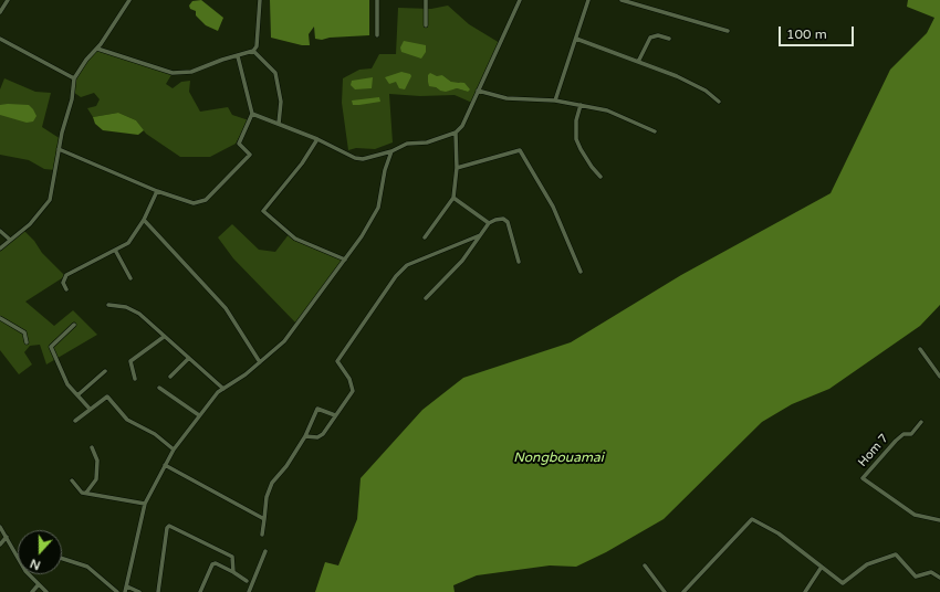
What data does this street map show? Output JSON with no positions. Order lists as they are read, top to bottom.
{
  "streets": {
    "street": ["Hom 7"]
  },
  "water": ["Nongbouamai"],
  "scale_bar": "100 m",
  "north": "bottom"
}
